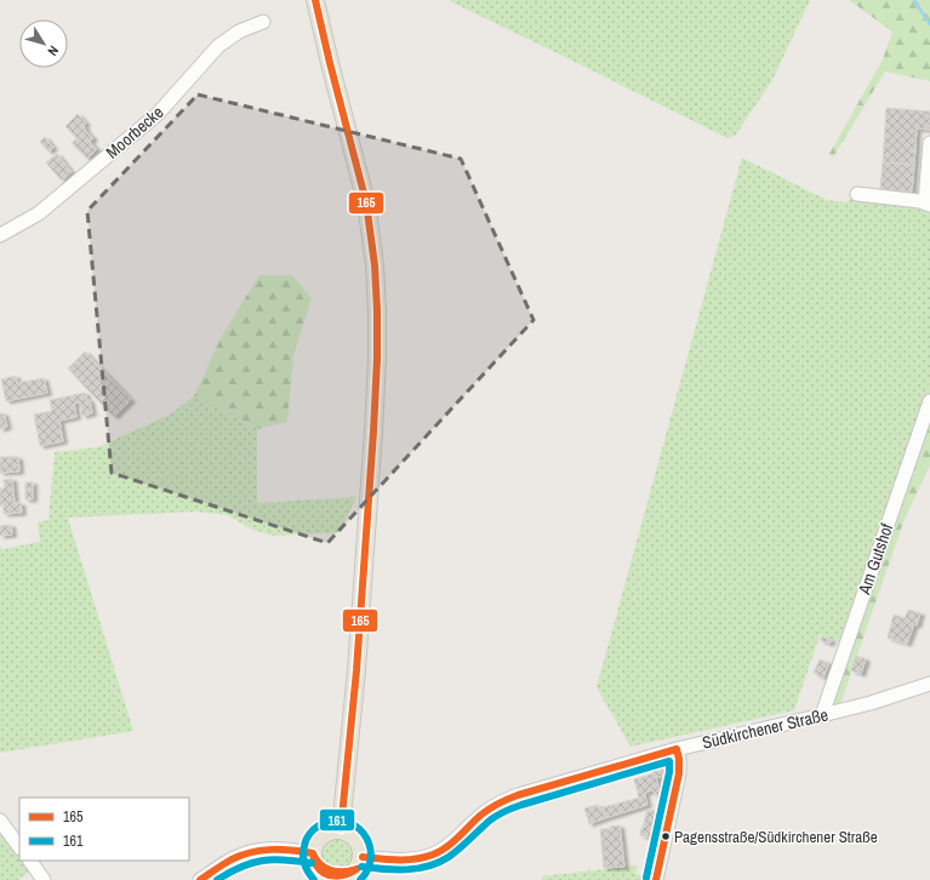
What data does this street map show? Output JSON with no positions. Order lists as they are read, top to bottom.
{
  "streets": {
    "street": ["Moorbecke", "Am Gutshof", "Südkirchener Straße"]
  },
  "crossings": [
    ["Am Gutshof", "Südkirchener Straße"]
  ],
  "places": ["Pagensstraße/Südkirchener Straße"],
  "lines": ["transit line 165", "transit line 161"],
  "legend": ["165", "161"],
  "north": "bottom right"
}
